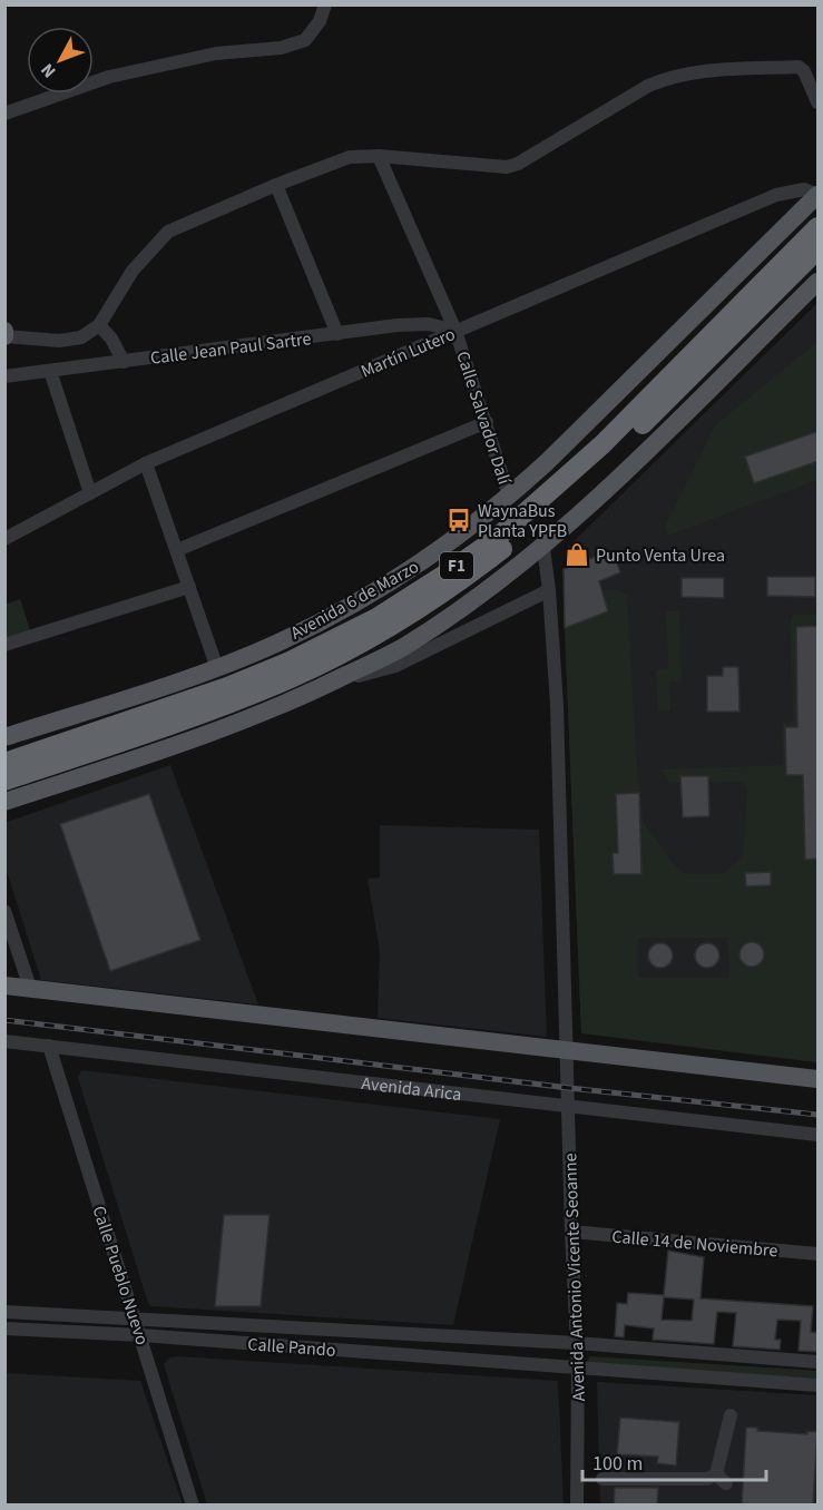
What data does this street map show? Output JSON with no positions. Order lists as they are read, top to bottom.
{
  "streets": {
    "highway": ["F1", "Avenida 6 de Marzo"],
    "street": [
      "Calle Jean Paul Sartre",
      "Martín Lutero",
      "Calle Salvador Dalí",
      "Avenida Arica",
      "Calle 14 de Noviembre",
      "Calle Pueblo Nuevo",
      "Avenida Antonio Vicente Seoanne",
      "Calle Pando"
    ]
  },
  "crossings": [
    ["Calle Jean Paul Sartre", "Martín Lutero"],
    ["Calle Jean Paul Sartre", "Calle Salvador Dalí"],
    ["Martín Lutero", "Calle Salvador Dalí"],
    ["Martín Lutero", "Avenida 6 de Marzo"],
    ["Calle Salvador Dalí", "Avenida 6 de Marzo"],
    ["Avenida Arica", "Calle Pueblo Nuevo"],
    ["Avenida Arica", "Avenida Antonio Vicente Seoanne"],
    ["Calle 14 de Noviembre", "Avenida Antonio Vicente Seoanne"],
    ["Calle Pueblo Nuevo", "Calle Pando"],
    ["Avenida Antonio Vicente Seoanne", "Calle Pando"]
  ],
  "places": {
    "bus stop": ["WaynaBus Planta YPFB"],
    "shop": ["Punto Venta Urea"]
  },
  "scale_bar": "100 m",
  "north": "bottom left"
}
